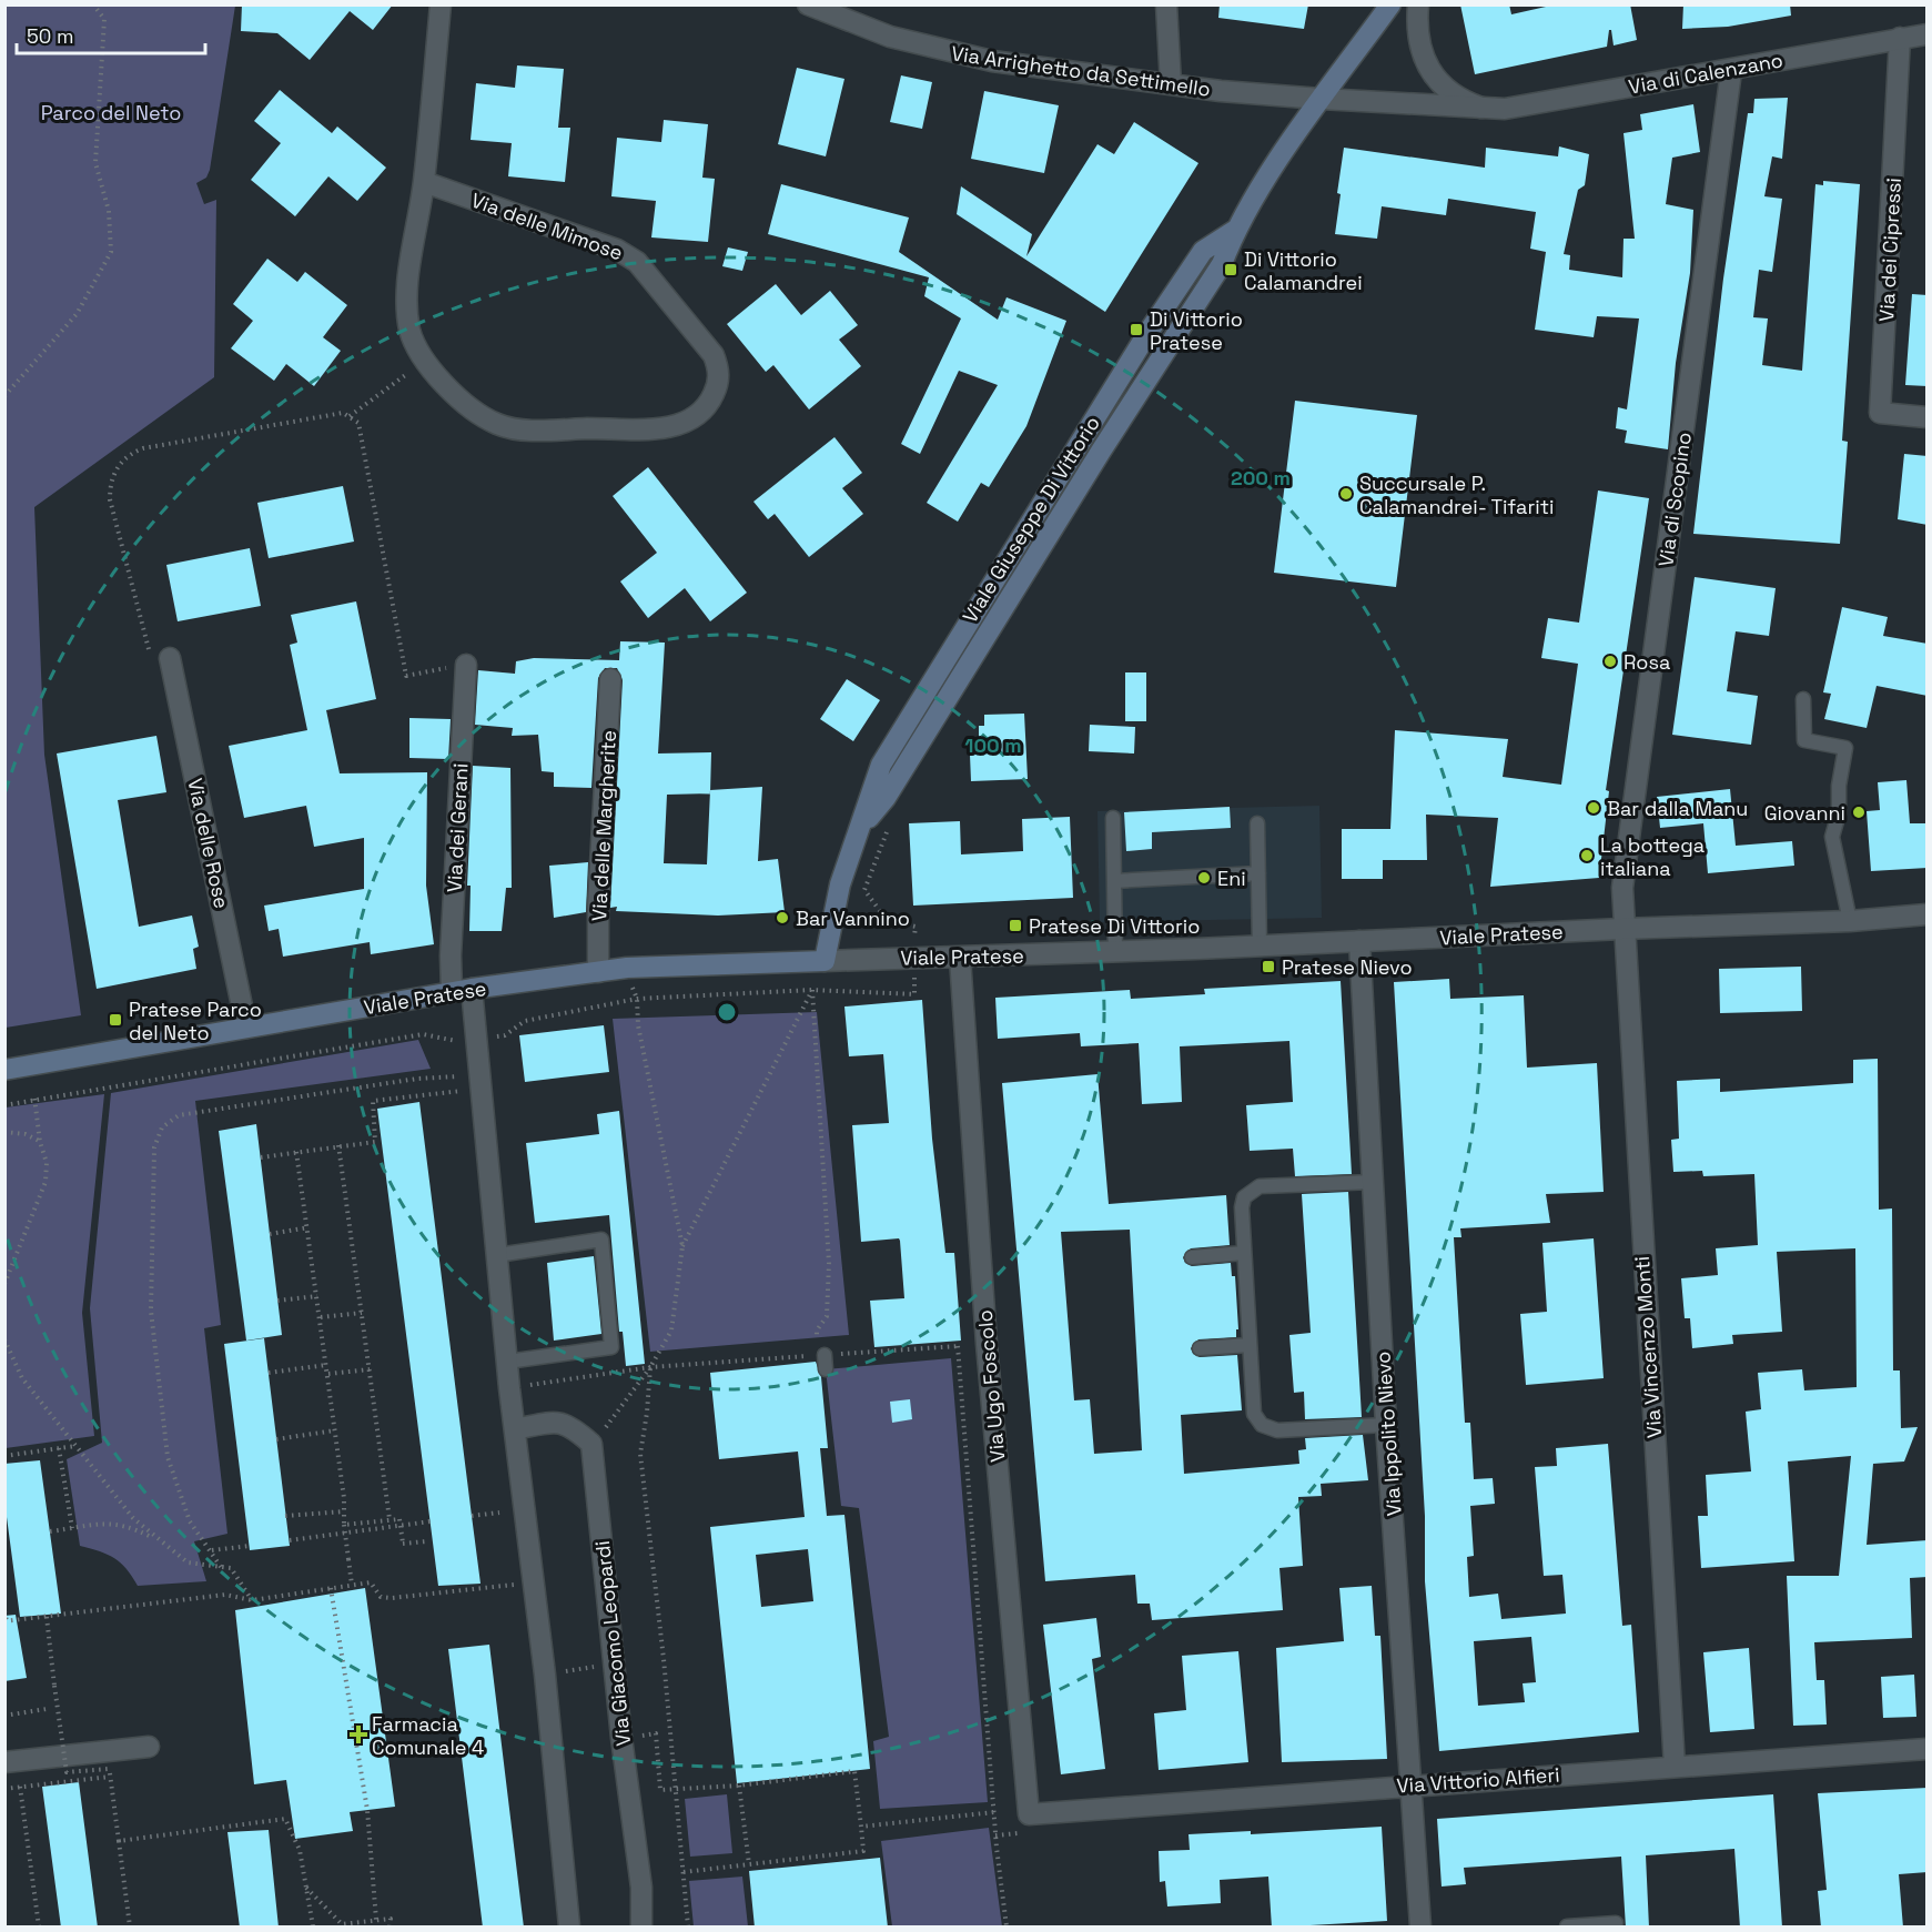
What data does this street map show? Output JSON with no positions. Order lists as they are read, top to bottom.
{
  "streets": {
    "main road": ["Viale Giuseppe Di Vittorio", "Viale Pratese"],
    "street": [
      "Via Arrighetto da Settimello",
      "Via di Calenzano",
      "Via delle Mimose",
      "Via dei Cipressi",
      "Via di Scopino",
      "Via delle Margherite",
      "Via dei Gerani",
      "Via delle Rose",
      "Via Vincenzo Monti",
      "Via Ugo Foscolo",
      "Via Ippolito Nievo",
      "Via Giacomo Leopardi",
      "Via Vittorio Alfieri"
    ]
  },
  "crossings": [
    ["Via Arrighetto da Settimello", "Via di Calenzano"],
    ["Via Arrighetto da Settimello", "Viale Giuseppe Di Vittorio"],
    ["Via di Calenzano", "Via dei Cipressi"],
    ["Via di Calenzano", "Via di Scopino"],
    ["Via di Calenzano", "Viale Giuseppe Di Vittorio"],
    ["Via di Scopino", "Viale Pratese"],
    ["Via di Scopino", "Via Vincenzo Monti"],
    ["Viale Giuseppe Di Vittorio", "Viale Pratese"],
    ["Via delle Margherite", "Viale Pratese"],
    ["Via dei Gerani", "Viale Pratese"],
    ["Via delle Rose", "Viale Pratese"],
    ["Viale Pratese", "Via Vincenzo Monti"],
    ["Viale Pratese", "Via Ugo Foscolo"],
    ["Viale Pratese", "Via Ippolito Nievo"],
    ["Via Vincenzo Monti", "Via Vittorio Alfieri"],
    ["Via Ugo Foscolo", "Via Vittorio Alfieri"],
    ["Via Ippolito Nievo", "Via Vittorio Alfieri"]
  ],
  "parks": ["Parco del Neto"],
  "places": {
    "transit": [
      "Di Vittorio Calamandrei",
      "Di Vittorio Pratese",
      "Pratese Di Vittorio",
      "Pratese Nievo",
      "Pratese Parco del Neto"
    ],
    "other": [
      "Succursale P. Calamandrei- Tifariti",
      "Rosa",
      "Bar dalla Manu",
      "Giovanni",
      "La bottega italiana",
      "Eni",
      "Bar Vannino"
    ],
    "health": ["Farmacia Comunale 4"]
  },
  "scale_bar": "50 m",
  "rings": ["200 m", "100 m"]
}
